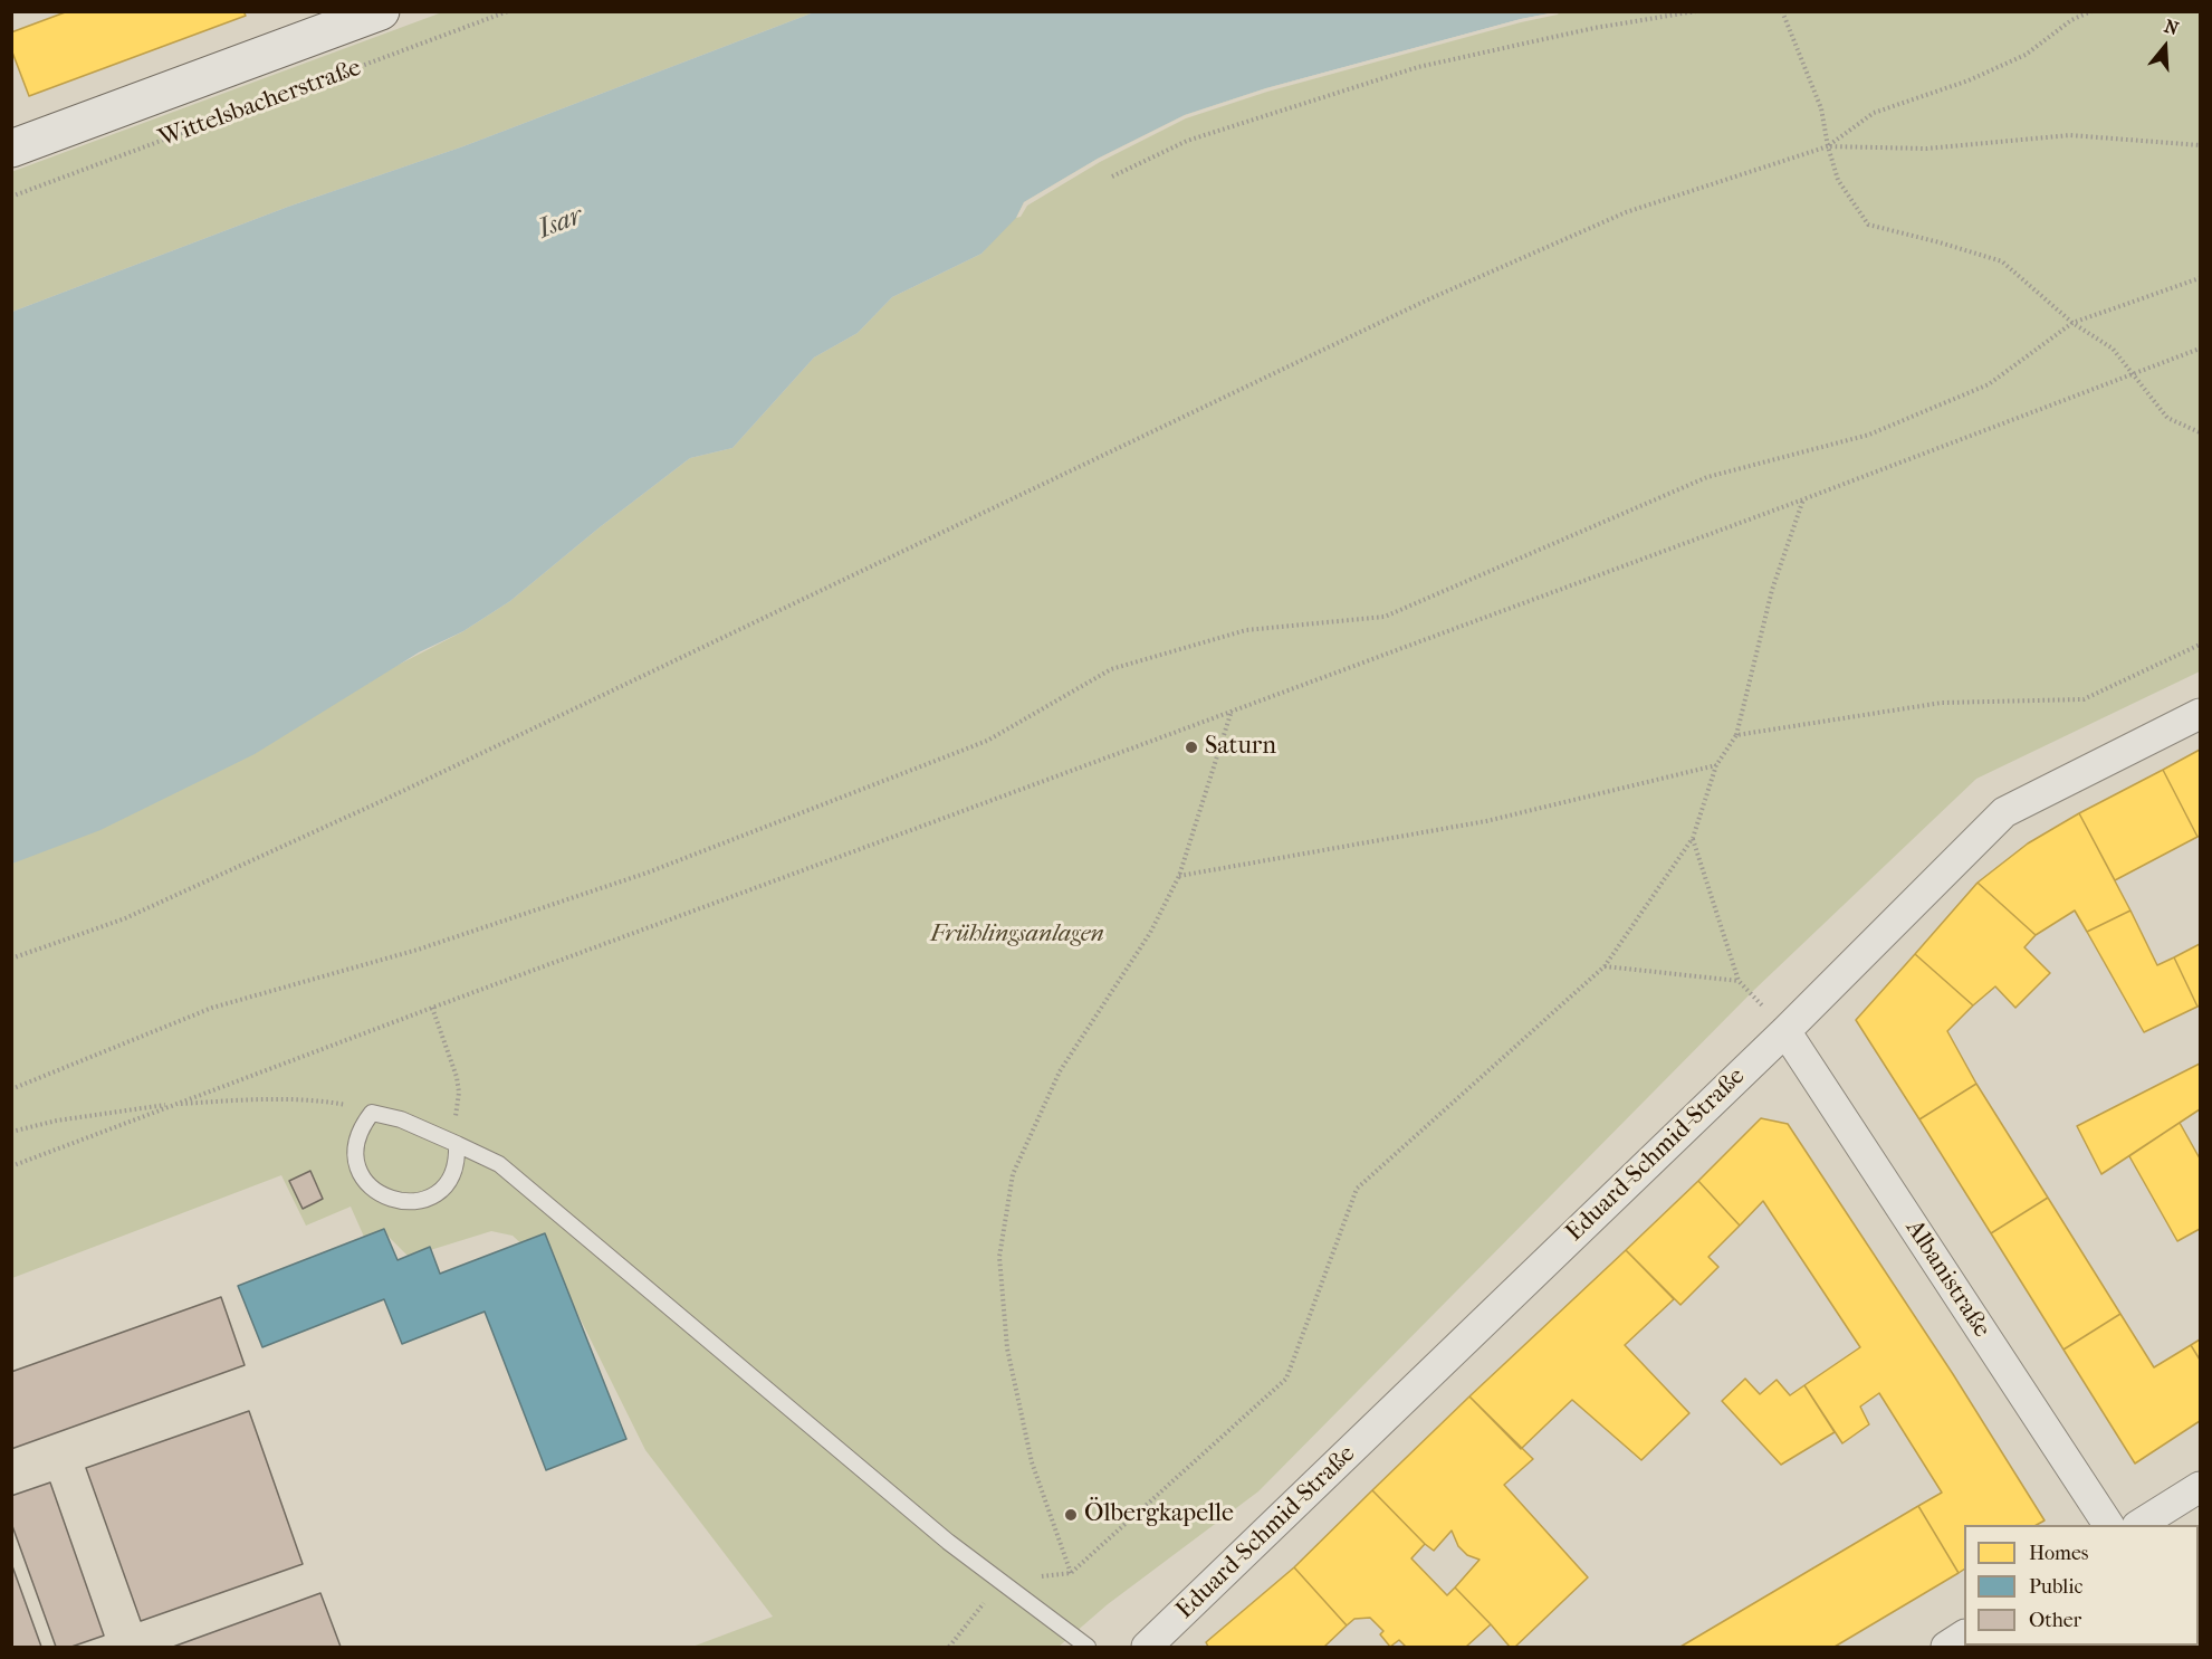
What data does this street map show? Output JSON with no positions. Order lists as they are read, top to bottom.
{
  "streets": {
    "main road": ["Wittelsbacherstraße"],
    "street": ["Eduard-Schmid-Straße", "Albanistraße"]
  },
  "crossings": [
    ["Eduard-Schmid-Straße", "Albanistraße"]
  ],
  "water": ["Isar"],
  "parks": ["Frühlingsanlagen"],
  "places": ["Saturn", "Ölbergkapelle"],
  "legend": ["Homes", "Public", "Other"],
  "north": "top"
}
